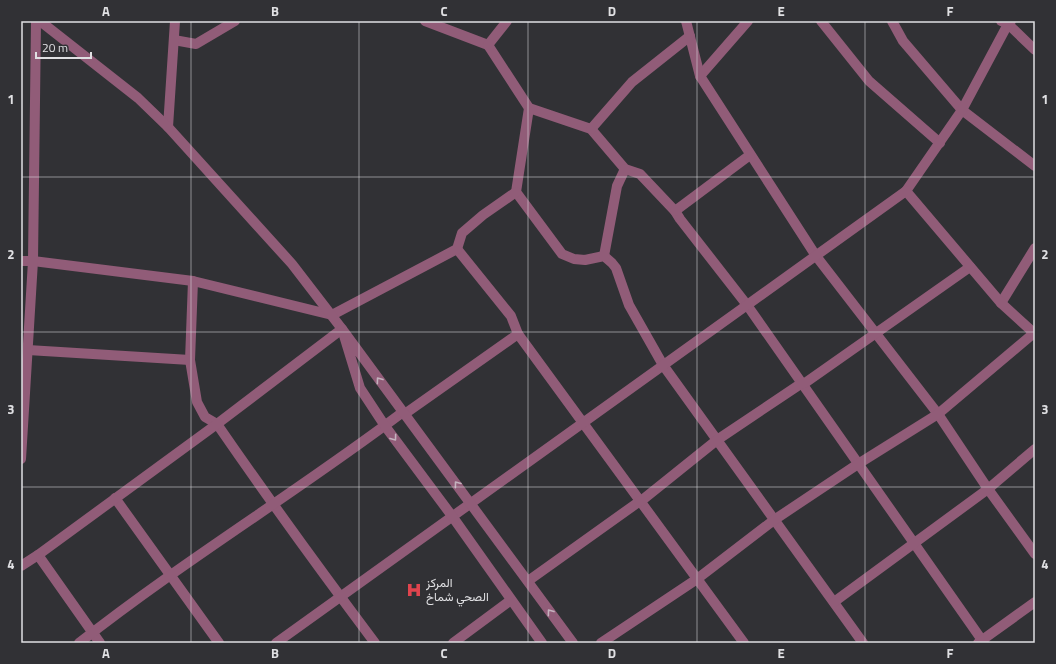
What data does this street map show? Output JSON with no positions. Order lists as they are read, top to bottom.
{
  "places": {
    "hospital": ["المركز الصحي شماخ"]
  },
  "scale_bar": "20 m",
  "grid": {
    "columns": [
      "A",
      "B",
      "C",
      "D",
      "E",
      "F"
    ],
    "rows": [
      "1",
      "2",
      "3",
      "4"
    ]
  }
}
